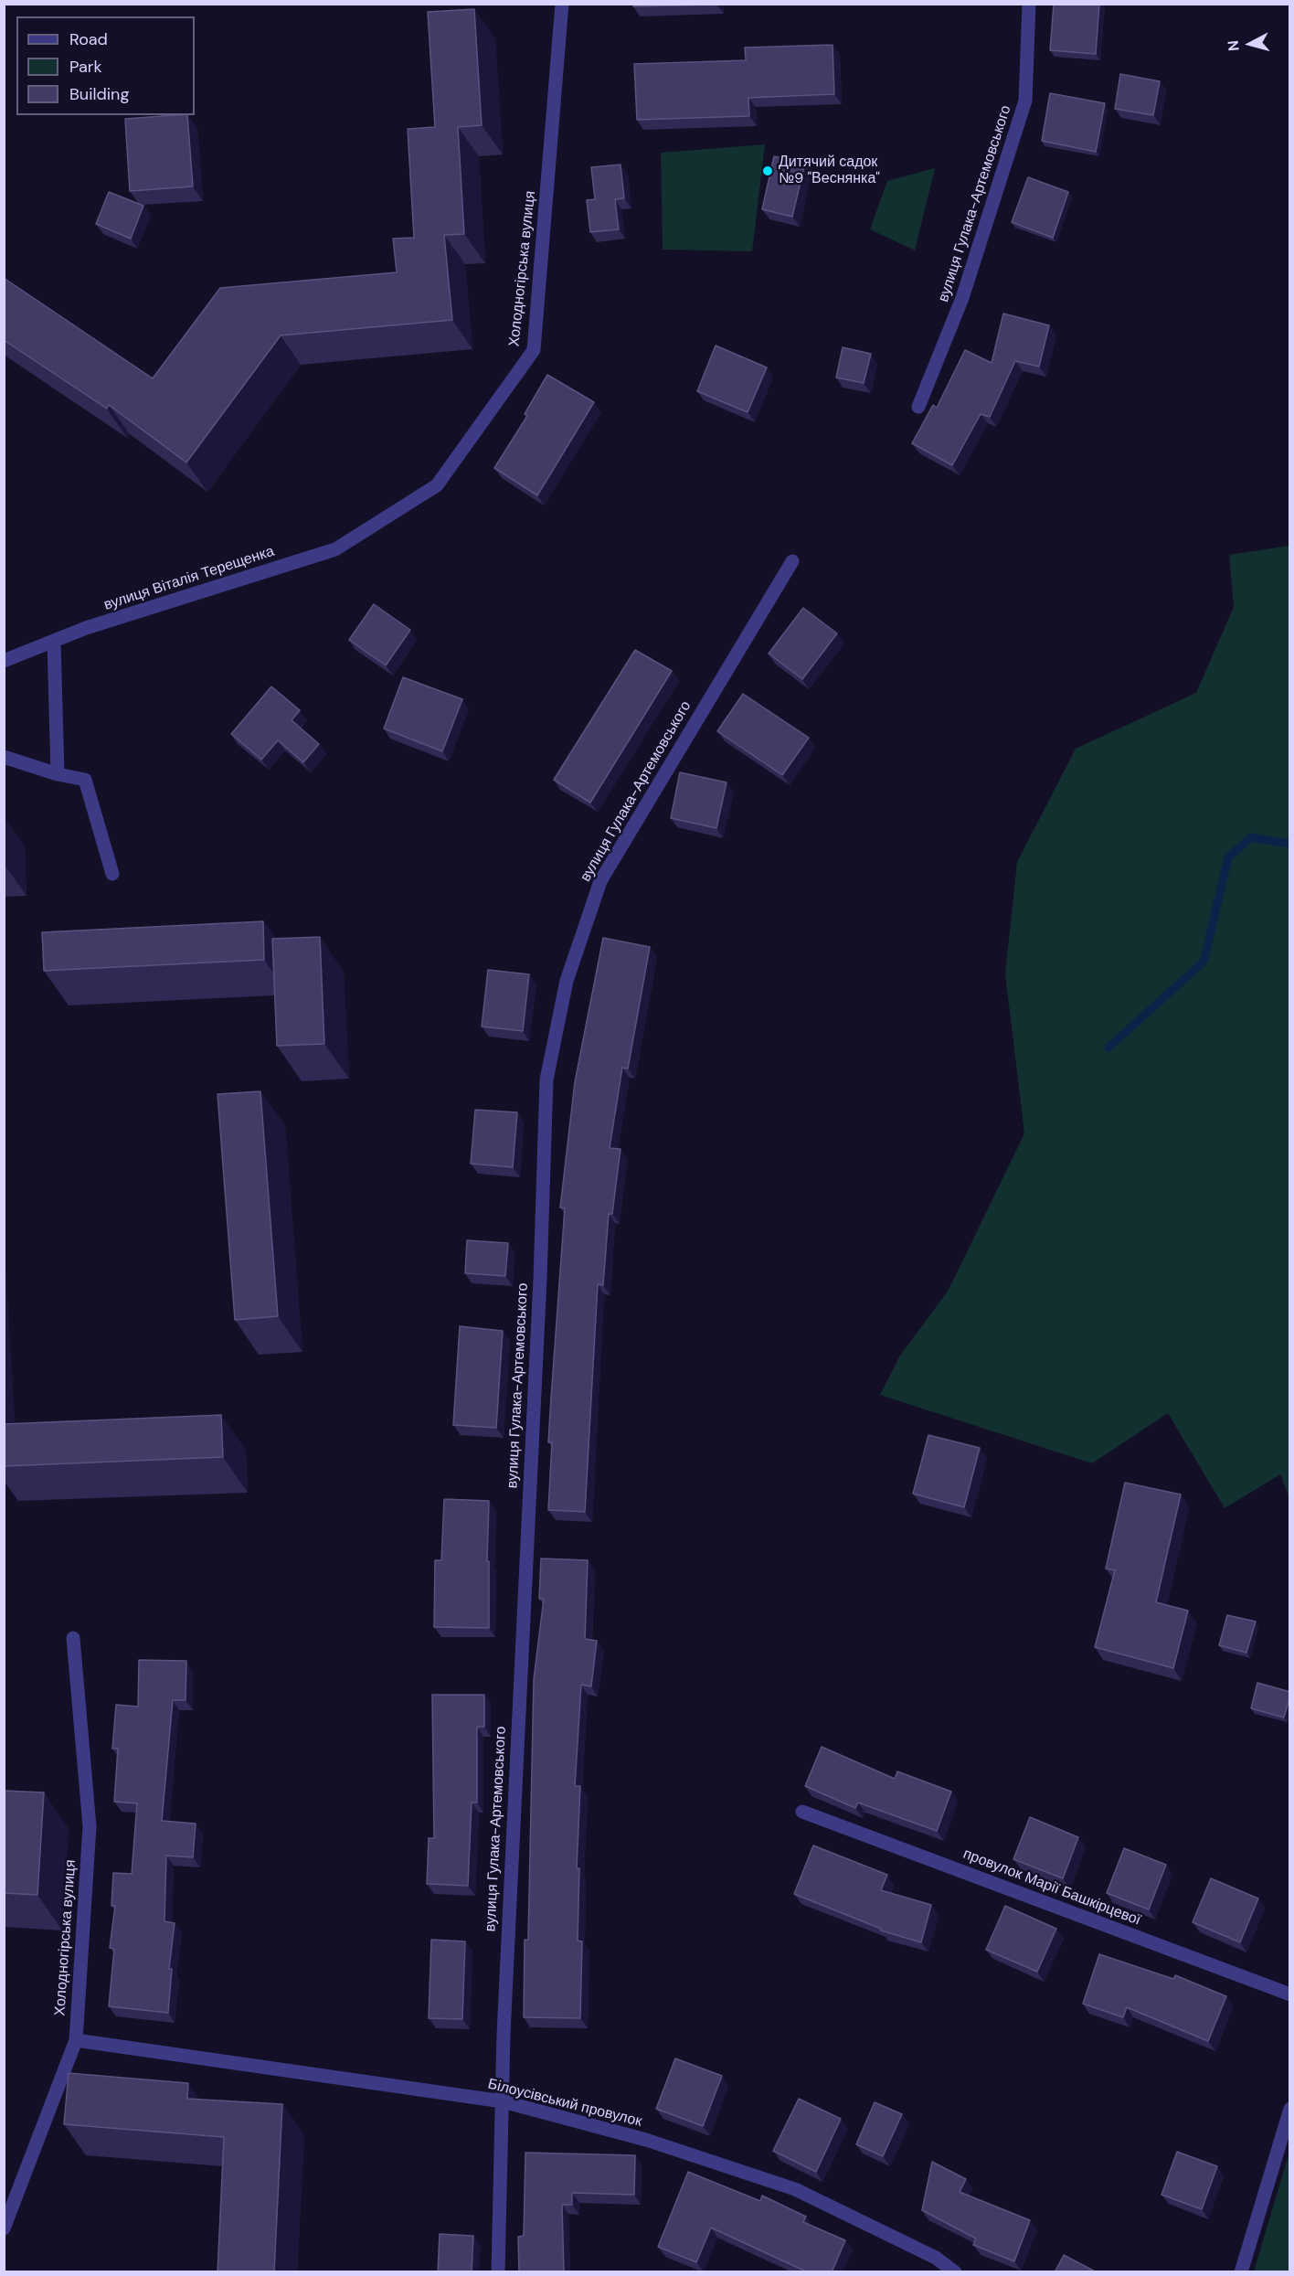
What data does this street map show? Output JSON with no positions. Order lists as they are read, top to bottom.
{
  "streets": {
    "street": [
      "вулиця Гулака-Артемовського",
      "Холодногірська вулиця",
      "вулиця Віталія Терещенка",
      "провулок Марії Башкірцевої",
      "Білоусівський провулок"
    ]
  },
  "crossings": [
    ["вулиця Гулака-Артемовського", "Білоусівський провулок"],
    ["Холодногірська вулиця", "вулиця Віталія Терещенка"],
    ["Холодногірська вулиця", "Білоусівський провулок"]
  ],
  "places": ["Дитячий садок №9 \"Веснянка\""],
  "legend": ["Road", "Park", "Building"],
  "north": "left"
}
